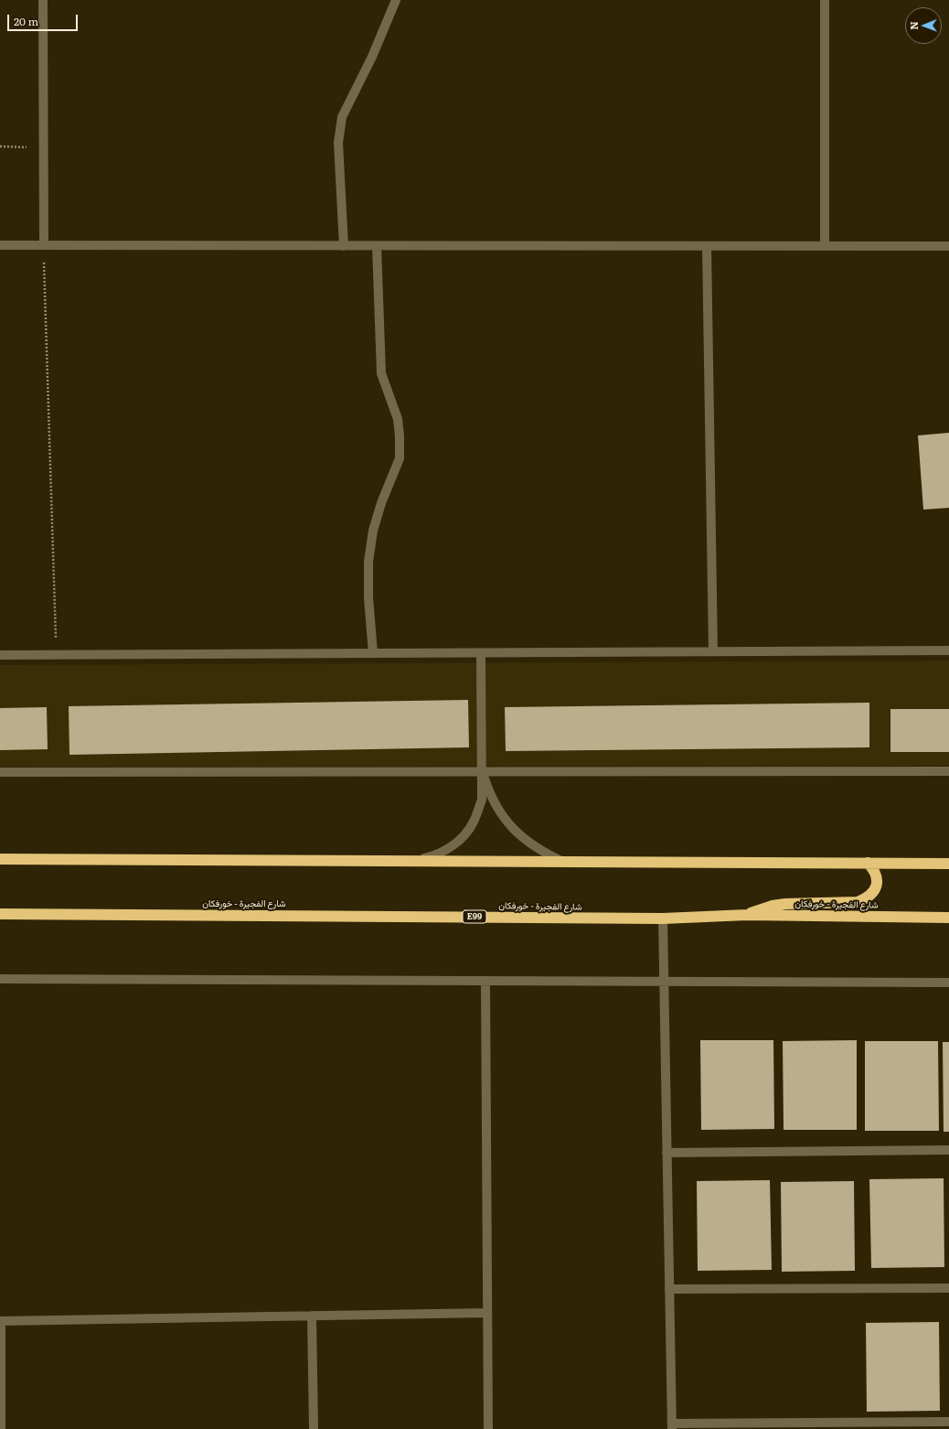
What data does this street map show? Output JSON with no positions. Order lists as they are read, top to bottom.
{
  "streets": {
    "highway": ["شارع الفجيرة - خورفكان", "E99"]
  },
  "scale_bar": "20 m",
  "north": "left"
}
